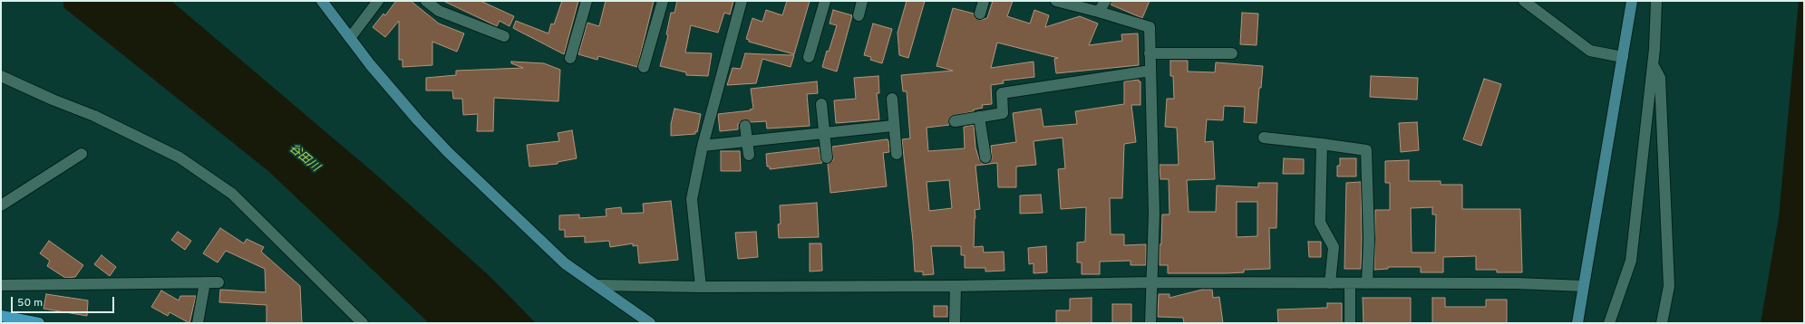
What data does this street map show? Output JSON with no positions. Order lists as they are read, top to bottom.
{
  "water": ["谷田川"],
  "scale_bar": "50 m"
}
